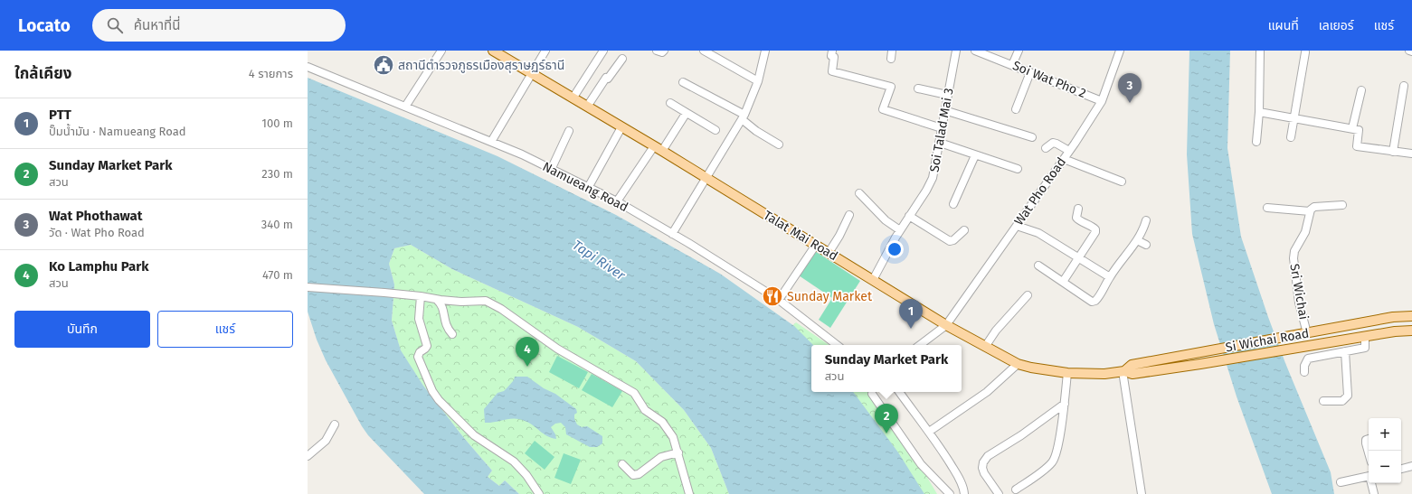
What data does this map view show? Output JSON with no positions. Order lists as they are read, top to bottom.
{
  "streets": {
    "main road": ["Talat Mai Road", "Si Wichai Road"],
    "street": [
      "Soi Wat Pho 2",
      "Soi Talad Mai 3",
      "Namueang Road",
      "Wat Pho Road",
      "Sri Wichai"
    ]
  },
  "crossings": [
    ["Soi Wat Pho 2", "Wat Pho Road"],
    ["Soi Talad Mai 3", "Talat Mai Road"],
    ["Wat Pho Road", "Talat Mai Road"],
    ["Talat Mai Road", "Si Wichai Road"],
    ["Sri Wichai", "Si Wichai Road"]
  ],
  "water": ["Tapi River"],
  "places": {
    "public building": ["สถานีตำรวจภูธรเมืองสุราษฏร์ธานี"],
    "restaurant": ["Sunday Market"]
  },
  "page": {
    "header": "Locato",
    "search": "ค้นหาที่นี่",
    "nav": ["แผนที่", "เลเยอร์", "แชร์"],
    "heading": ["ใกล้เคียง", "4 รายการ"],
    "pins": [
      "3",
      "1",
      "4",
      "2"
    ],
    "list": [
      {
        "mark": "1",
        "name": "PTT",
        "note": "ปั๊มน้ำมัน · Namueang Road",
        "value": "100 m"
      },
      {
        "mark": "2",
        "name": "Sunday Market Park",
        "note": "สวน",
        "value": "230 m"
      },
      {
        "mark": "3",
        "name": "Wat Phothawat",
        "note": "วัด · Wat Pho Road",
        "value": "340 m"
      },
      {
        "mark": "4",
        "name": "Ko Lamphu Park",
        "note": "สวน",
        "value": "470 m"
      }
    ],
    "buttons": ["บันทึก", "แชร์"],
    "popup": ["Sunday Market Park", "สวน"],
    "map_buttons": ["+", "−"]
  }
}
